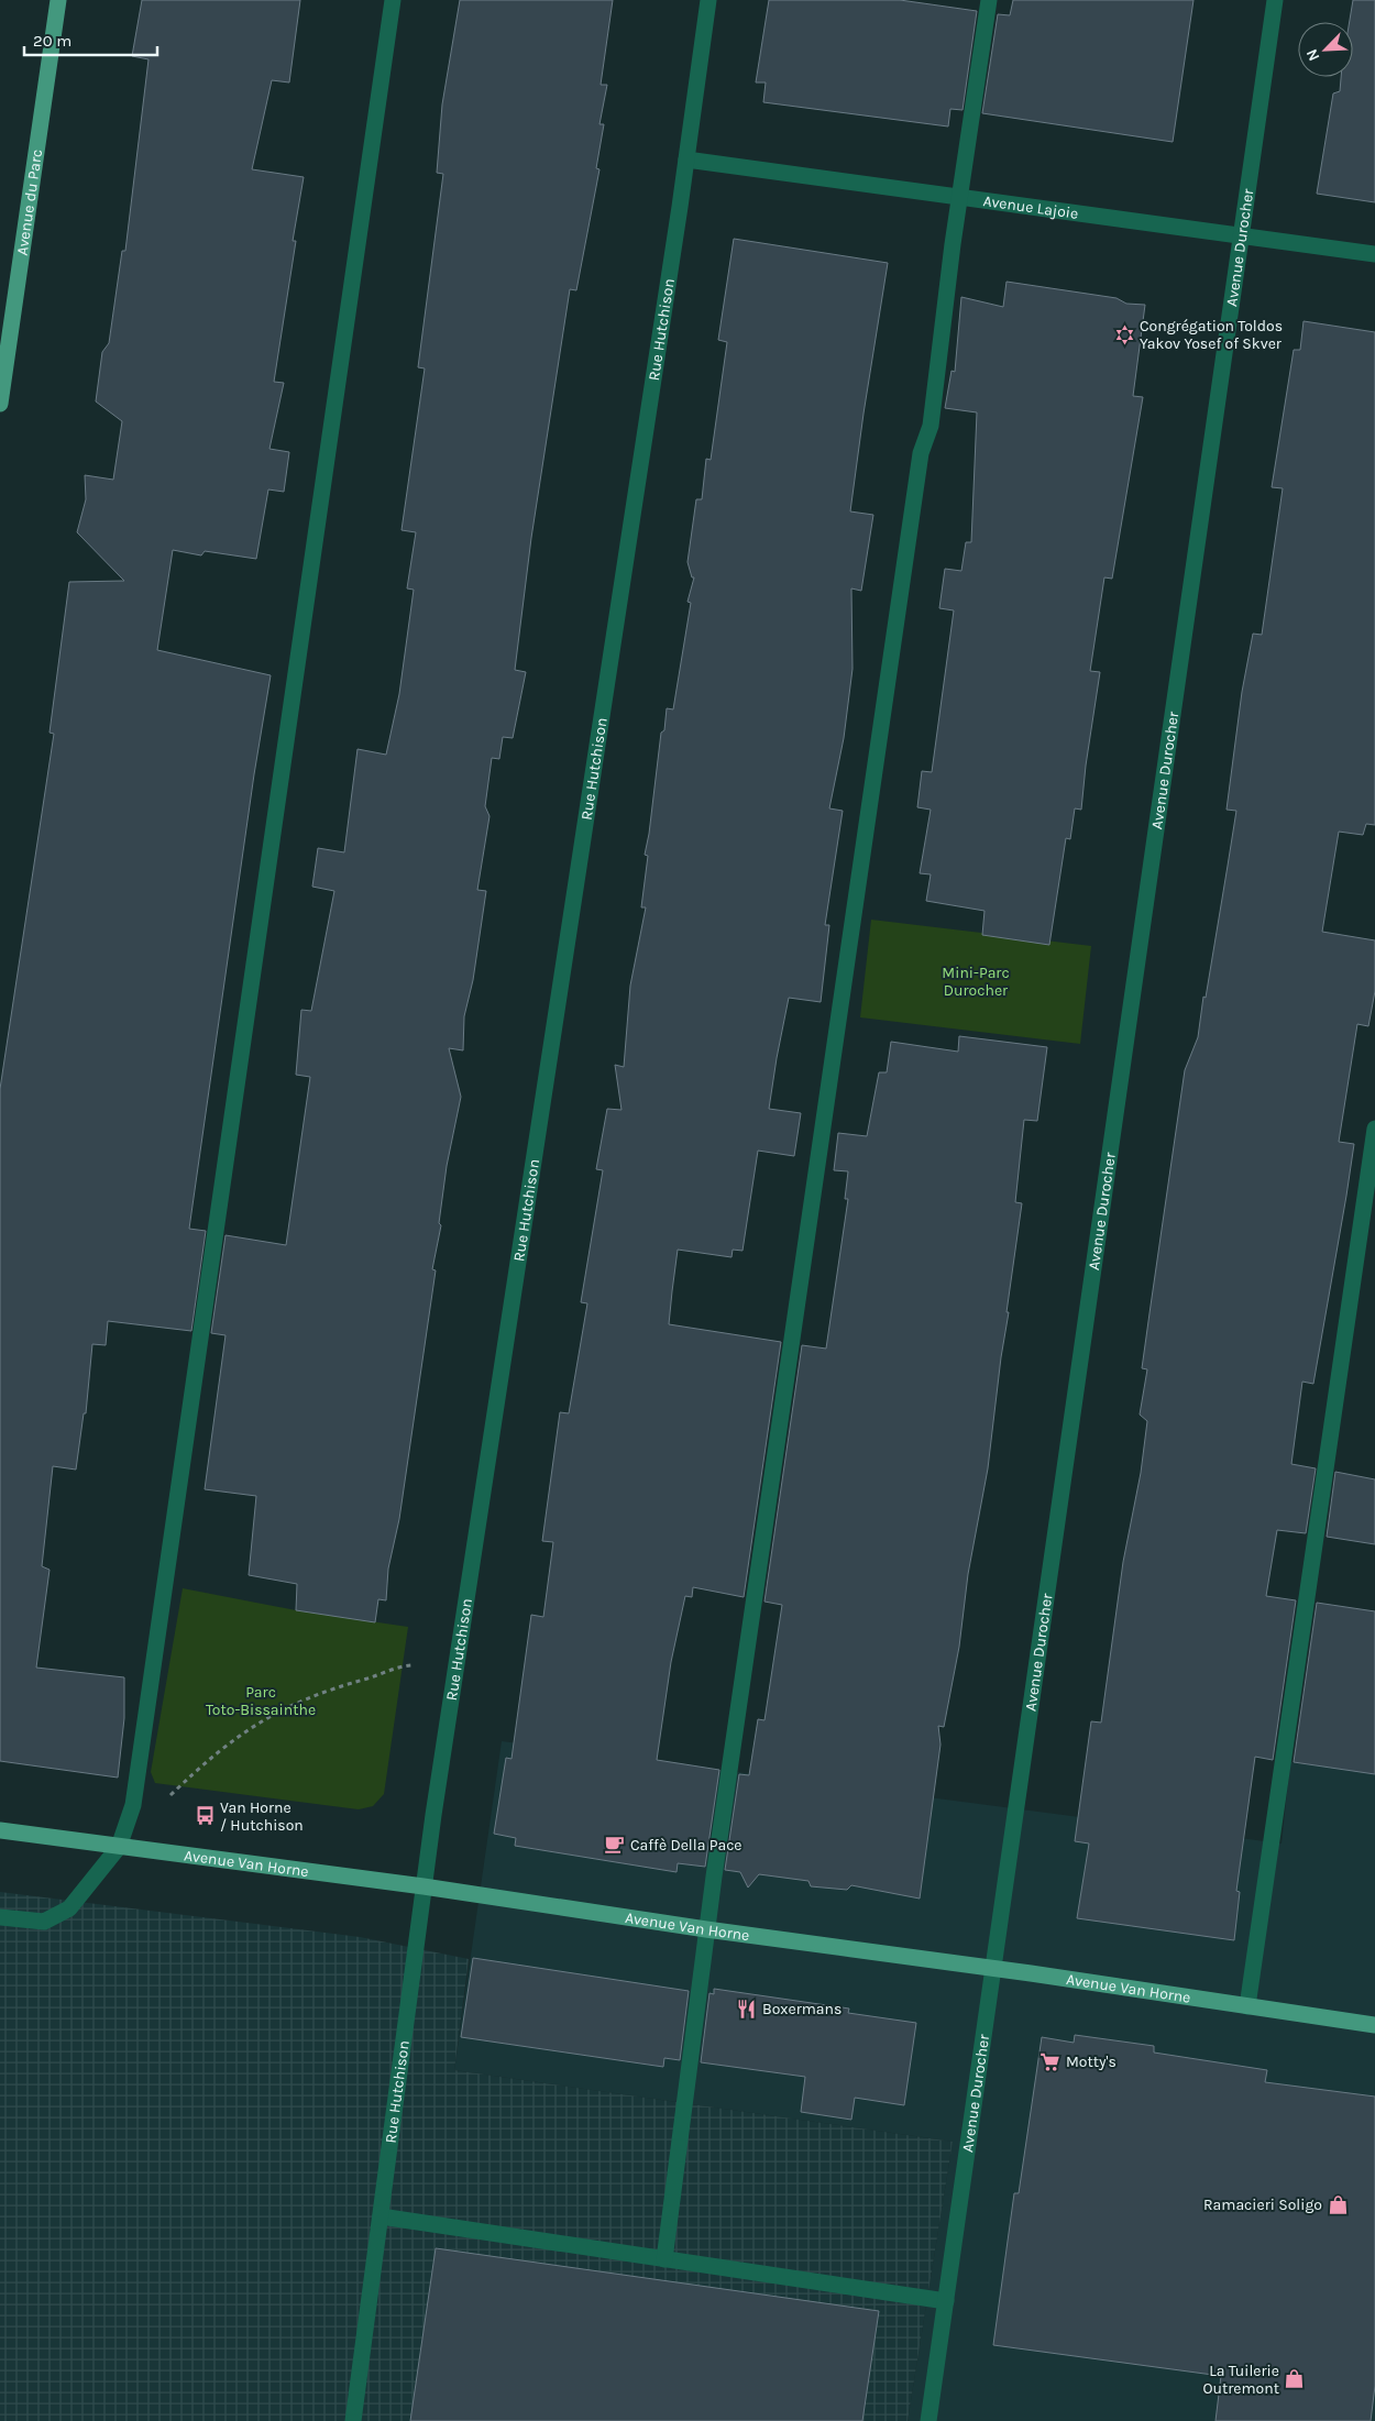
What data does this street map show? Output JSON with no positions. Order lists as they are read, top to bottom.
{
  "streets": {
    "main road": ["Avenue du Parc", "Avenue Van Horne"],
    "street": ["Avenue Lajoie", "Avenue Durocher", "Rue Hutchison"]
  },
  "crossings": [
    ["Avenue Lajoie", "Avenue Durocher"],
    ["Avenue Lajoie", "Rue Hutchison"],
    ["Avenue Durocher", "Avenue Van Horne"],
    ["Rue Hutchison", "Avenue Van Horne"]
  ],
  "parks": ["Mini-Parc Durocher", "Parc Toto-Bissainthe"],
  "places": {
    "synagogue": ["Congrégation Toldos Yakov Yosef of Skver"],
    "bus stop": ["Van Horne / Hutchison"],
    "cafe": ["Caffè Della Pace"],
    "restaurant": ["Boxermans"],
    "supermarket": ["Motty's"],
    "shop": ["Ramacieri Soligo", "La Tuilerie Outremont"]
  },
  "scale_bar": "20 m",
  "north": "bottom left"
}
